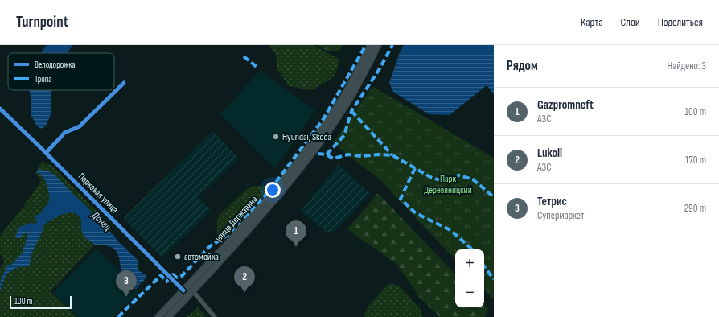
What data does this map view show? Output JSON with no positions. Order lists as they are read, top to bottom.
{
  "streets": {
    "main road": ["улица Державина"],
    "street": ["Парковая улица"]
  },
  "crossings": [
    ["Парковая улица", "улица Державина"]
  ],
  "water": ["Донец"],
  "parks": ["Парк Деревяницкий"],
  "places": ["Hyundai, Skoda", "автомойка"],
  "legend": ["Велодорожка", "Тропа"],
  "scale_bar": "100 m",
  "page": {
    "header": "Turnpoint",
    "nav": ["Карта", "Слои", "Поделиться"],
    "heading": ["Рядом", "Найдено: 3"],
    "list": [
      {
        "mark": "1",
        "name": "Gazpromneft",
        "note": "АЗС",
        "value": "100 m"
      },
      {
        "mark": "2",
        "name": "Lukoil",
        "note": "АЗС",
        "value": "170 m"
      },
      {
        "mark": "3",
        "name": "Тетрис",
        "note": "Супермаркет",
        "value": "290 m"
      }
    ],
    "pins": ["1", "2", "3"],
    "map_buttons": ["+", "−"],
    "scale": "100 m"
  }
}
